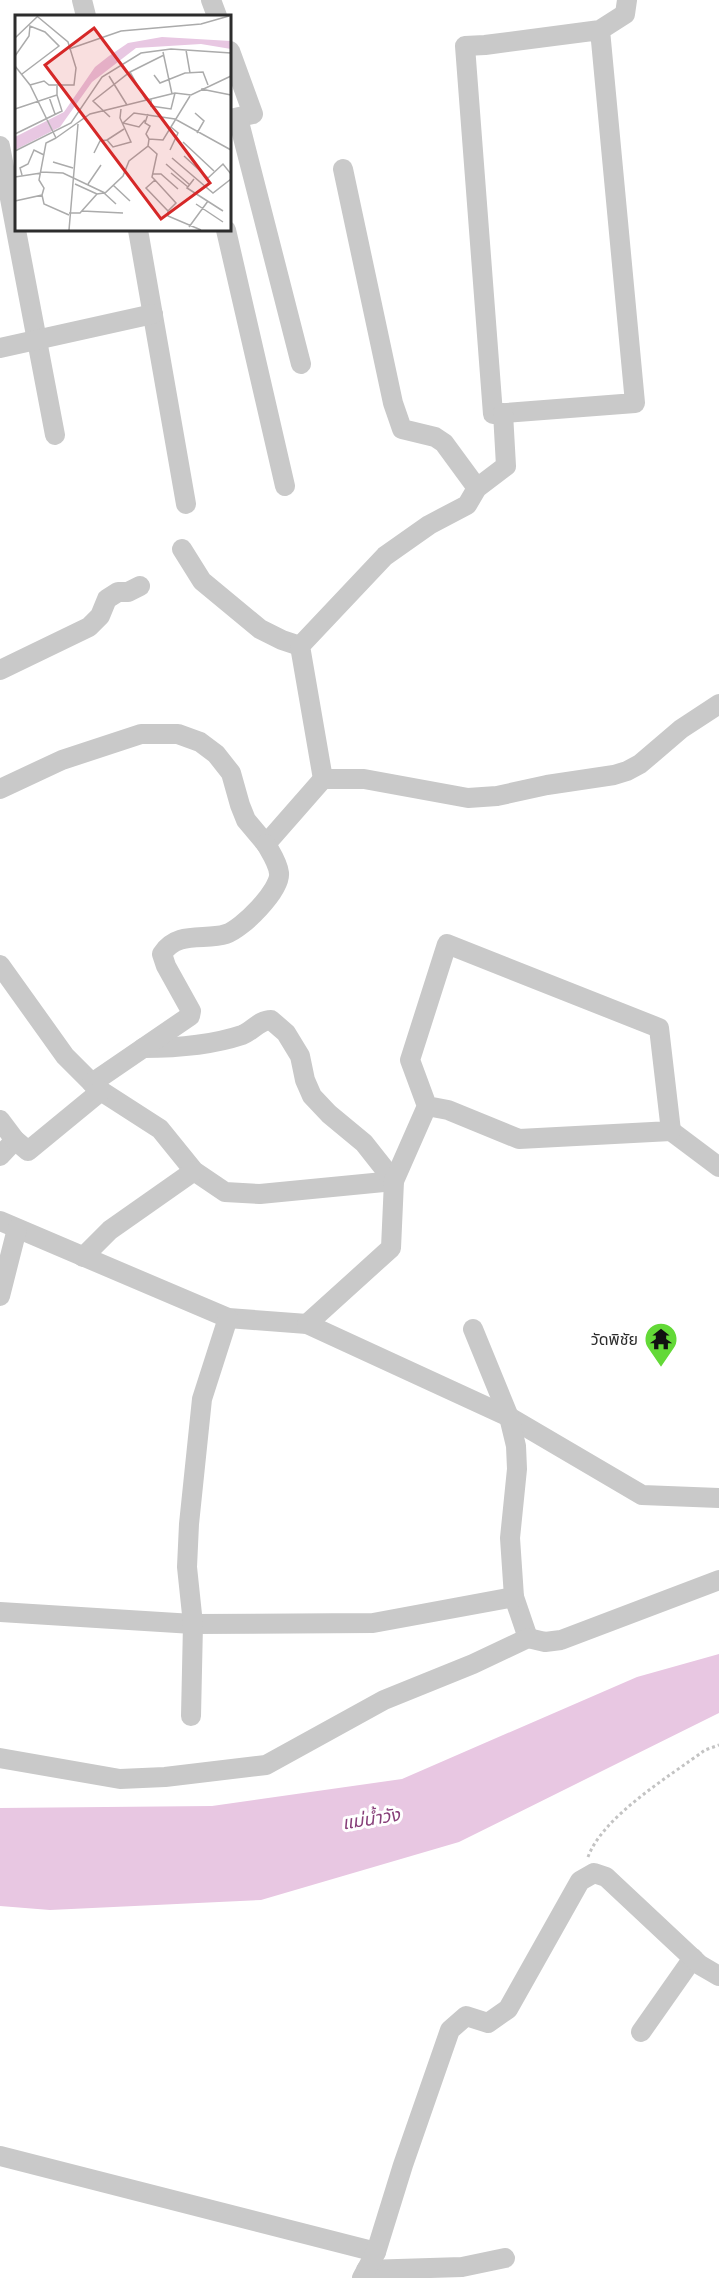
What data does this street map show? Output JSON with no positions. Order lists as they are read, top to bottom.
{
  "water": ["แม่น้ำวัง"],
  "places": {
    "temple": ["วัดพิชัย"]
  }
}
